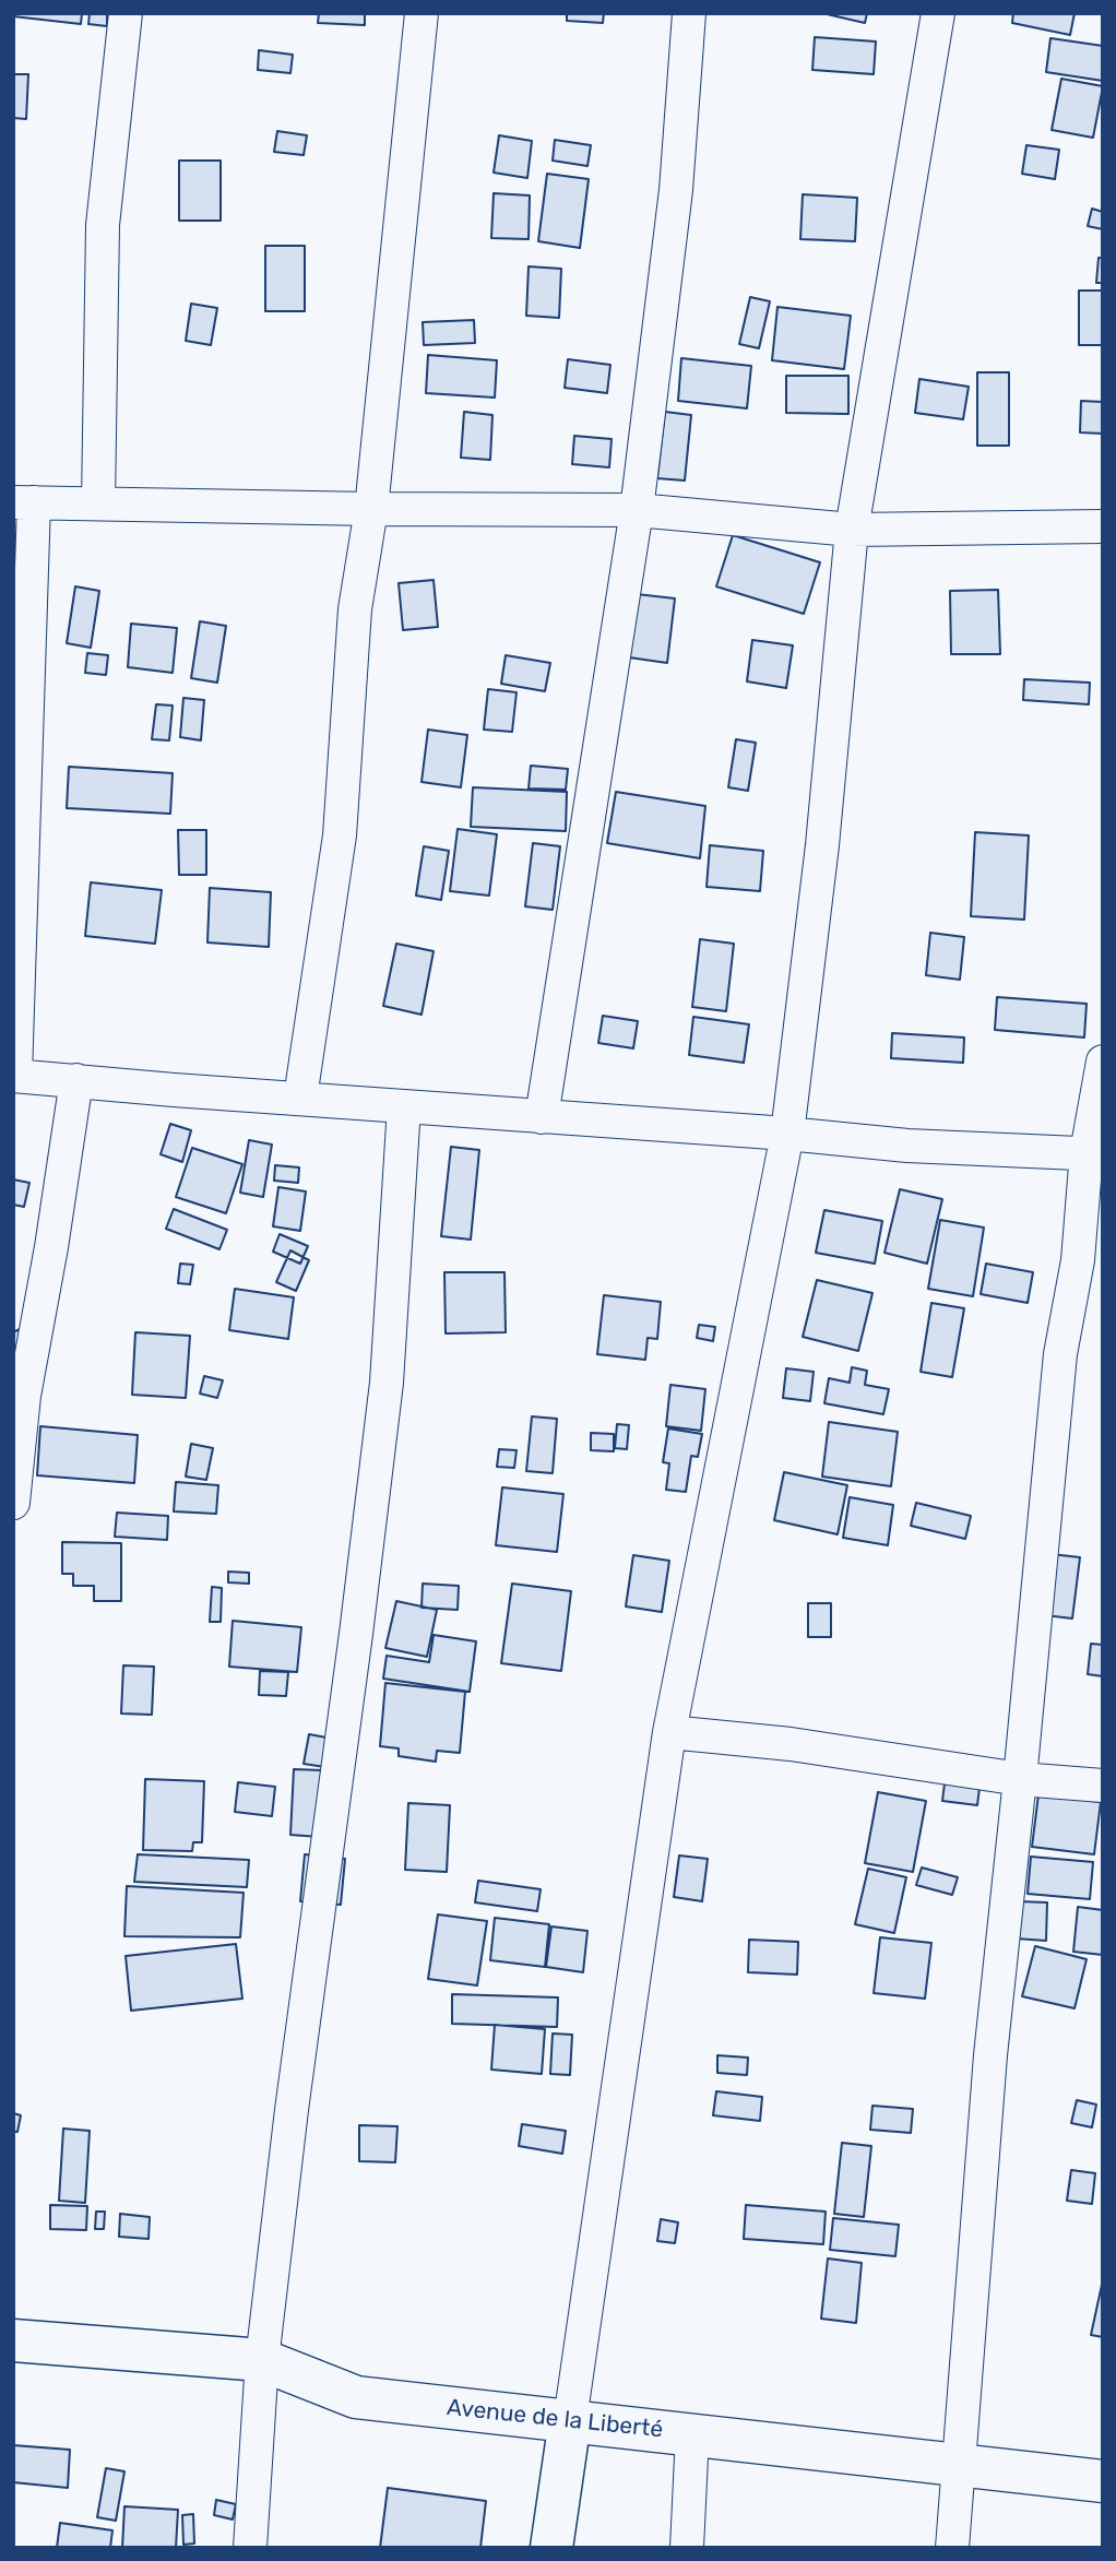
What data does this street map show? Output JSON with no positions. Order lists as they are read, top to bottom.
{
  "streets": {
    "street": ["Avenue de la Liberté"]
  }
}
